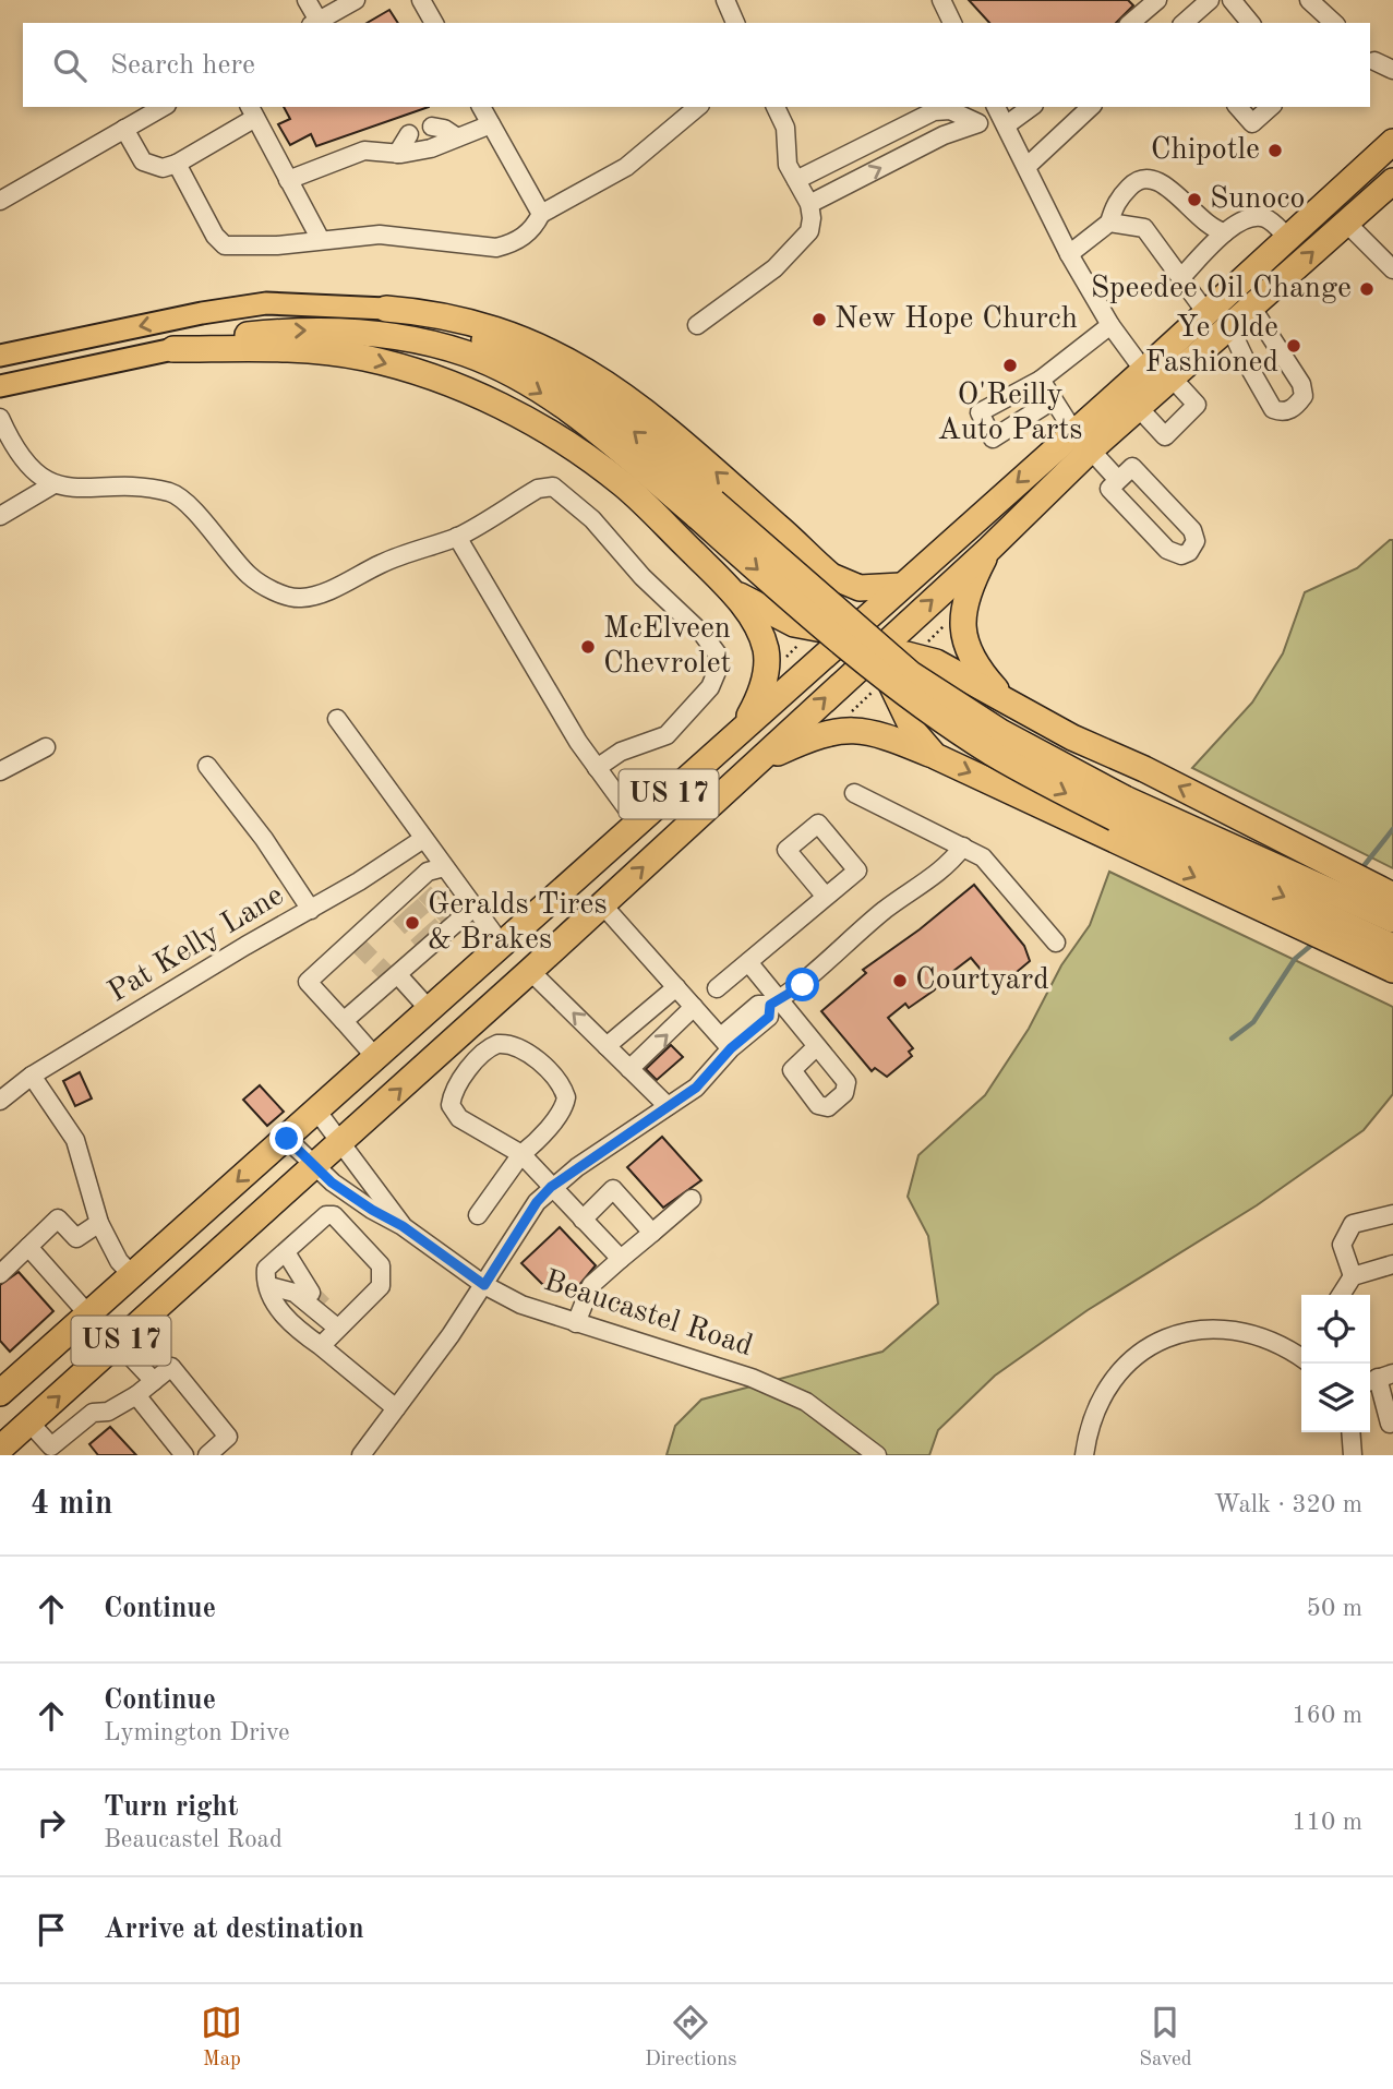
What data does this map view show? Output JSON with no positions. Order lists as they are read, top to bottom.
{
  "streets": {
    "highway": ["US 17"],
    "street": ["Pat Kelly Lane", "Beaucastel Road"]
  },
  "crossings": [
    ["US 17", "Beaucastel Road"]
  ],
  "places": [
    "Chipotle",
    "Sunoco",
    "Speedee Oil Change",
    "New Hope Church",
    "Ye Olde Fashioned",
    "O'Reilly Auto Parts",
    "McElveen Chevrolet",
    "Geralds Tires & Brakes",
    "Courtyard"
  ],
  "page": {
    "search": "Search here",
    "heading": ["4 min", "Walk · 320 m"],
    "list": [
      ["Continue", "50 m"],
      ["Continue", "Lymington Drive", "160 m"],
      ["Turn right", "Beaucastel Road", "110 m"],
      "Arrive at destination"
    ],
    "nav": ["Map", "Directions", "Saved"]
  }
}
